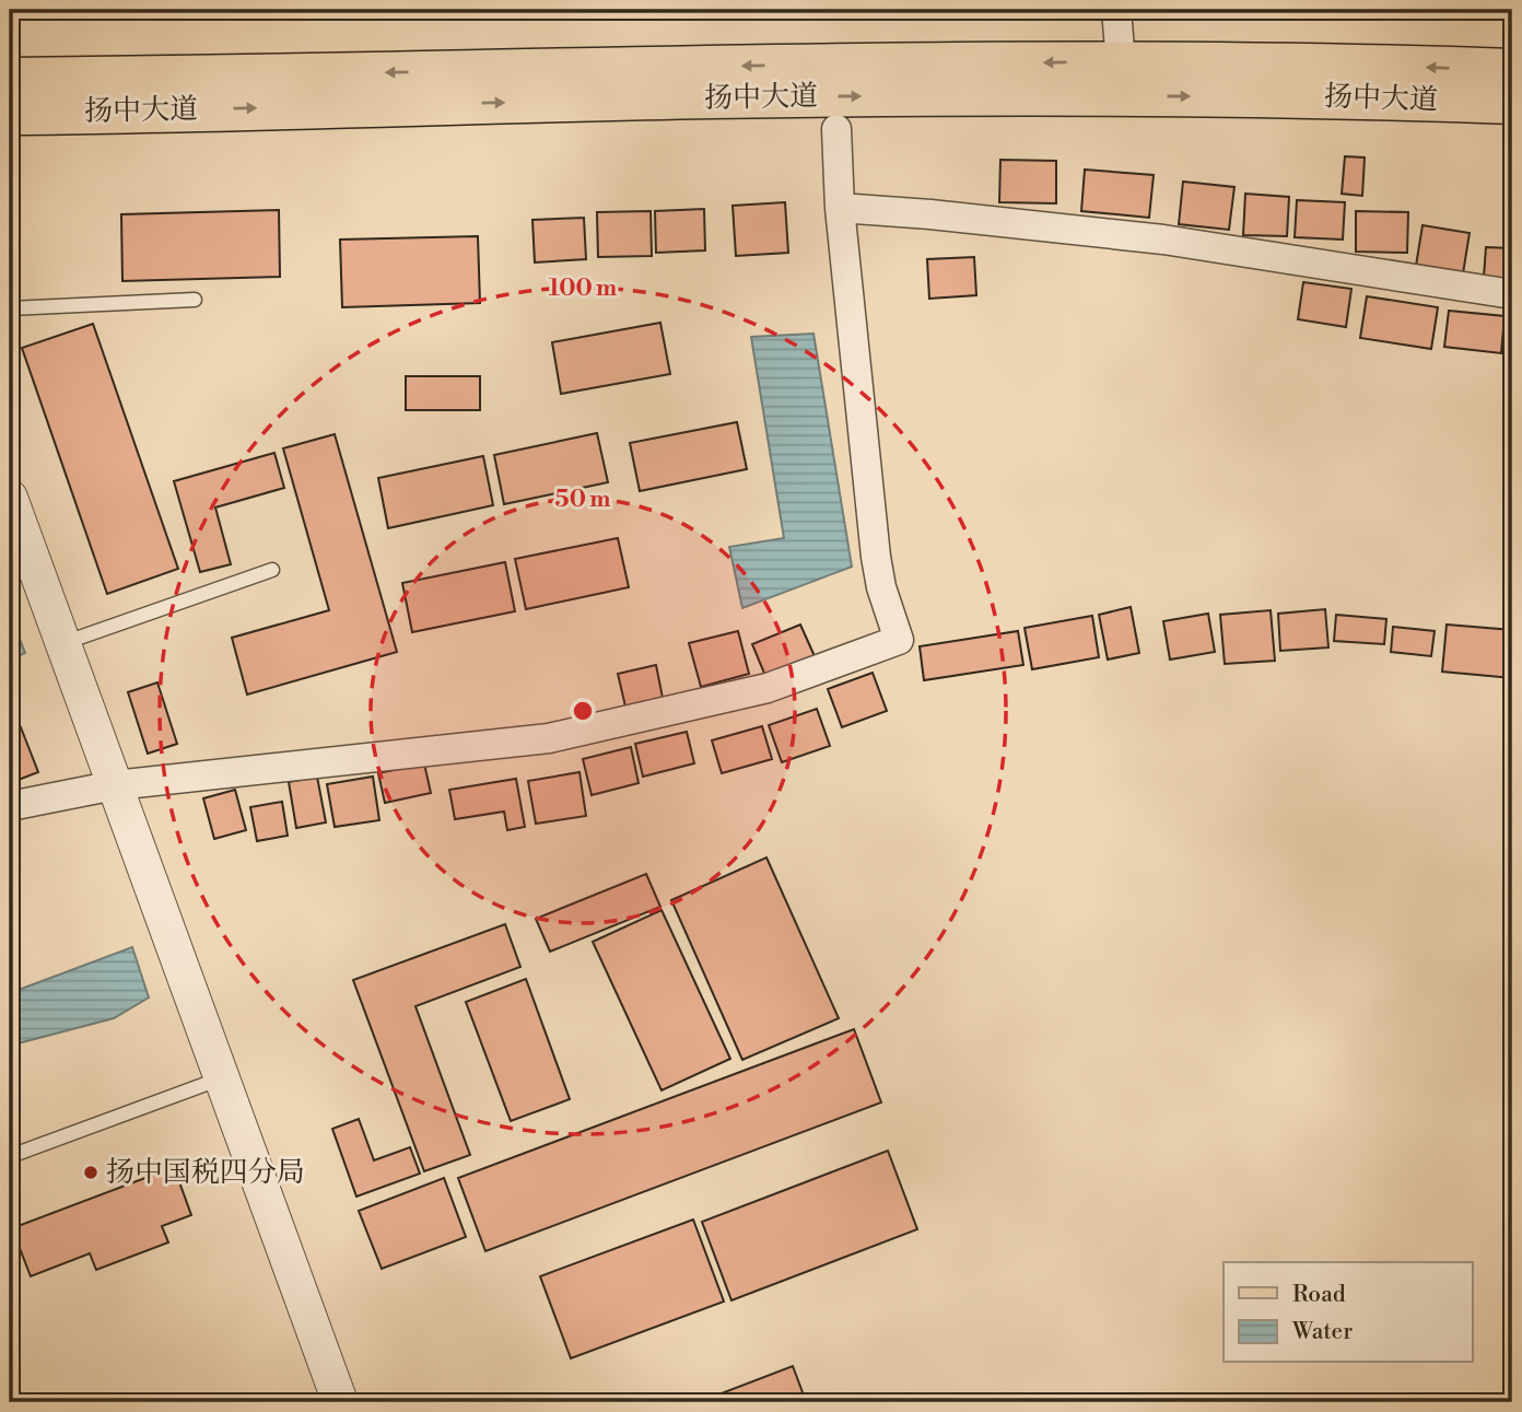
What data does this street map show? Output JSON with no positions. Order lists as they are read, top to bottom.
{
  "streets": {
    "main road": ["扬中大道"]
  },
  "places": ["扬中国税四分局"],
  "legend": ["Road", "Water"],
  "rings": ["100 m", "50 m"]
}
